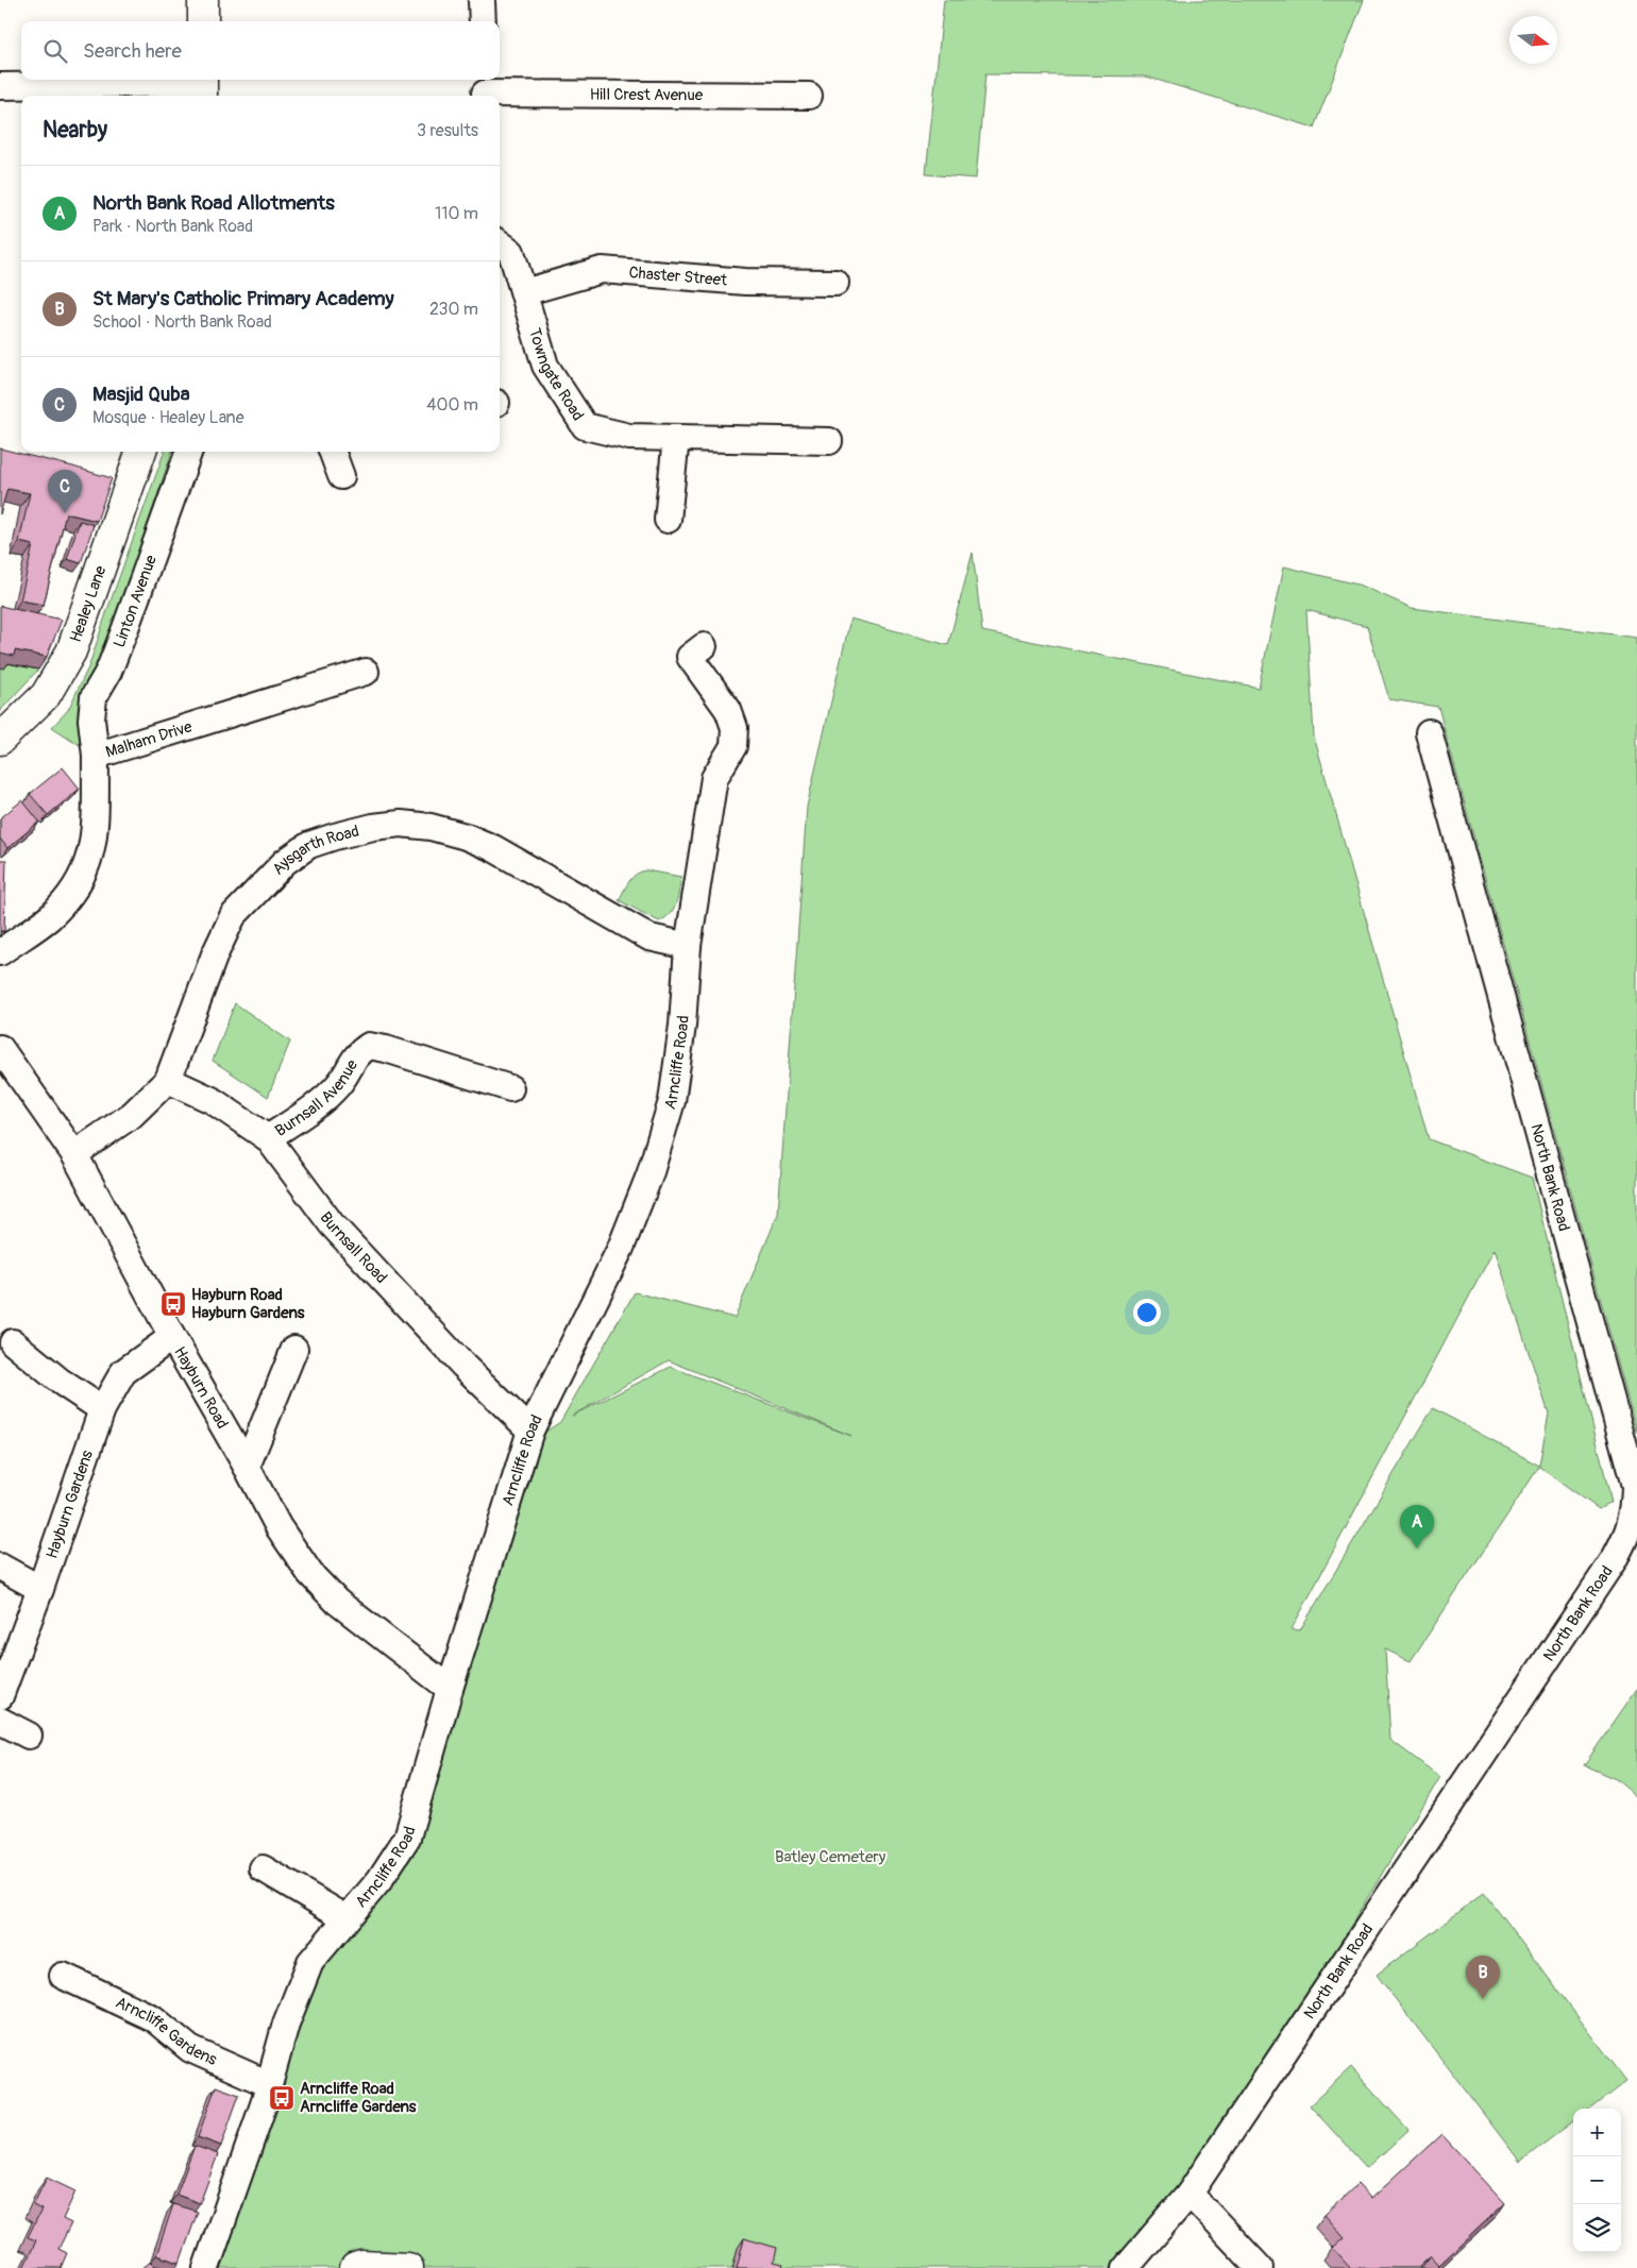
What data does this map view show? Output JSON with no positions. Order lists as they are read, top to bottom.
{
  "streets": {
    "main road": ["Healey Lane"],
    "street": [
      "Hill Crest Avenue",
      "Chaster Street",
      "Towngate Road",
      "Linton Avenue",
      "Malham Drive",
      "Aysgarth Road",
      "Arncliffe Road",
      "Burnsall Avenue",
      "North Bank Road",
      "Burnsall Road",
      "Hayburn Road",
      "Hayburn Gardens",
      "Arncliffe Gardens"
    ]
  },
  "crossings": [
    ["Chaster Street", "Towngate Road"],
    ["Linton Avenue", "Malham Drive"],
    ["Aysgarth Road", "Arncliffe Road"],
    ["Aysgarth Road", "Burnsall Road"],
    ["Aysgarth Road", "Hayburn Road"],
    ["Arncliffe Road", "Burnsall Road"],
    ["Arncliffe Road", "Hayburn Road"],
    ["Arncliffe Road", "Arncliffe Gardens"],
    ["Burnsall Avenue", "Burnsall Road"],
    ["Hayburn Road", "Hayburn Gardens"]
  ],
  "parks": ["Batley Cemetery"],
  "places": {
    "bus stop": ["Hayburn Road Hayburn Gardens", "Arncliffe Road Arncliffe Gardens"]
  },
  "north": "right",
  "page": {
    "search": "Search here",
    "heading": ["Nearby", "3 results"],
    "list": [
      {
        "mark": "A",
        "name": "North Bank Road Allotments",
        "note": "Park · North Bank Road",
        "value": "110 m"
      },
      {
        "mark": "B",
        "name": "St Mary's Catholic Primary Academy",
        "note": "School · North Bank Road",
        "value": "230 m"
      },
      {
        "mark": "C",
        "name": "Masjid Quba",
        "note": "Mosque · Healey Lane",
        "value": "400 m"
      }
    ],
    "pins": ["C", "A", "B"],
    "map_buttons": ["+", "−"]
  }
}
